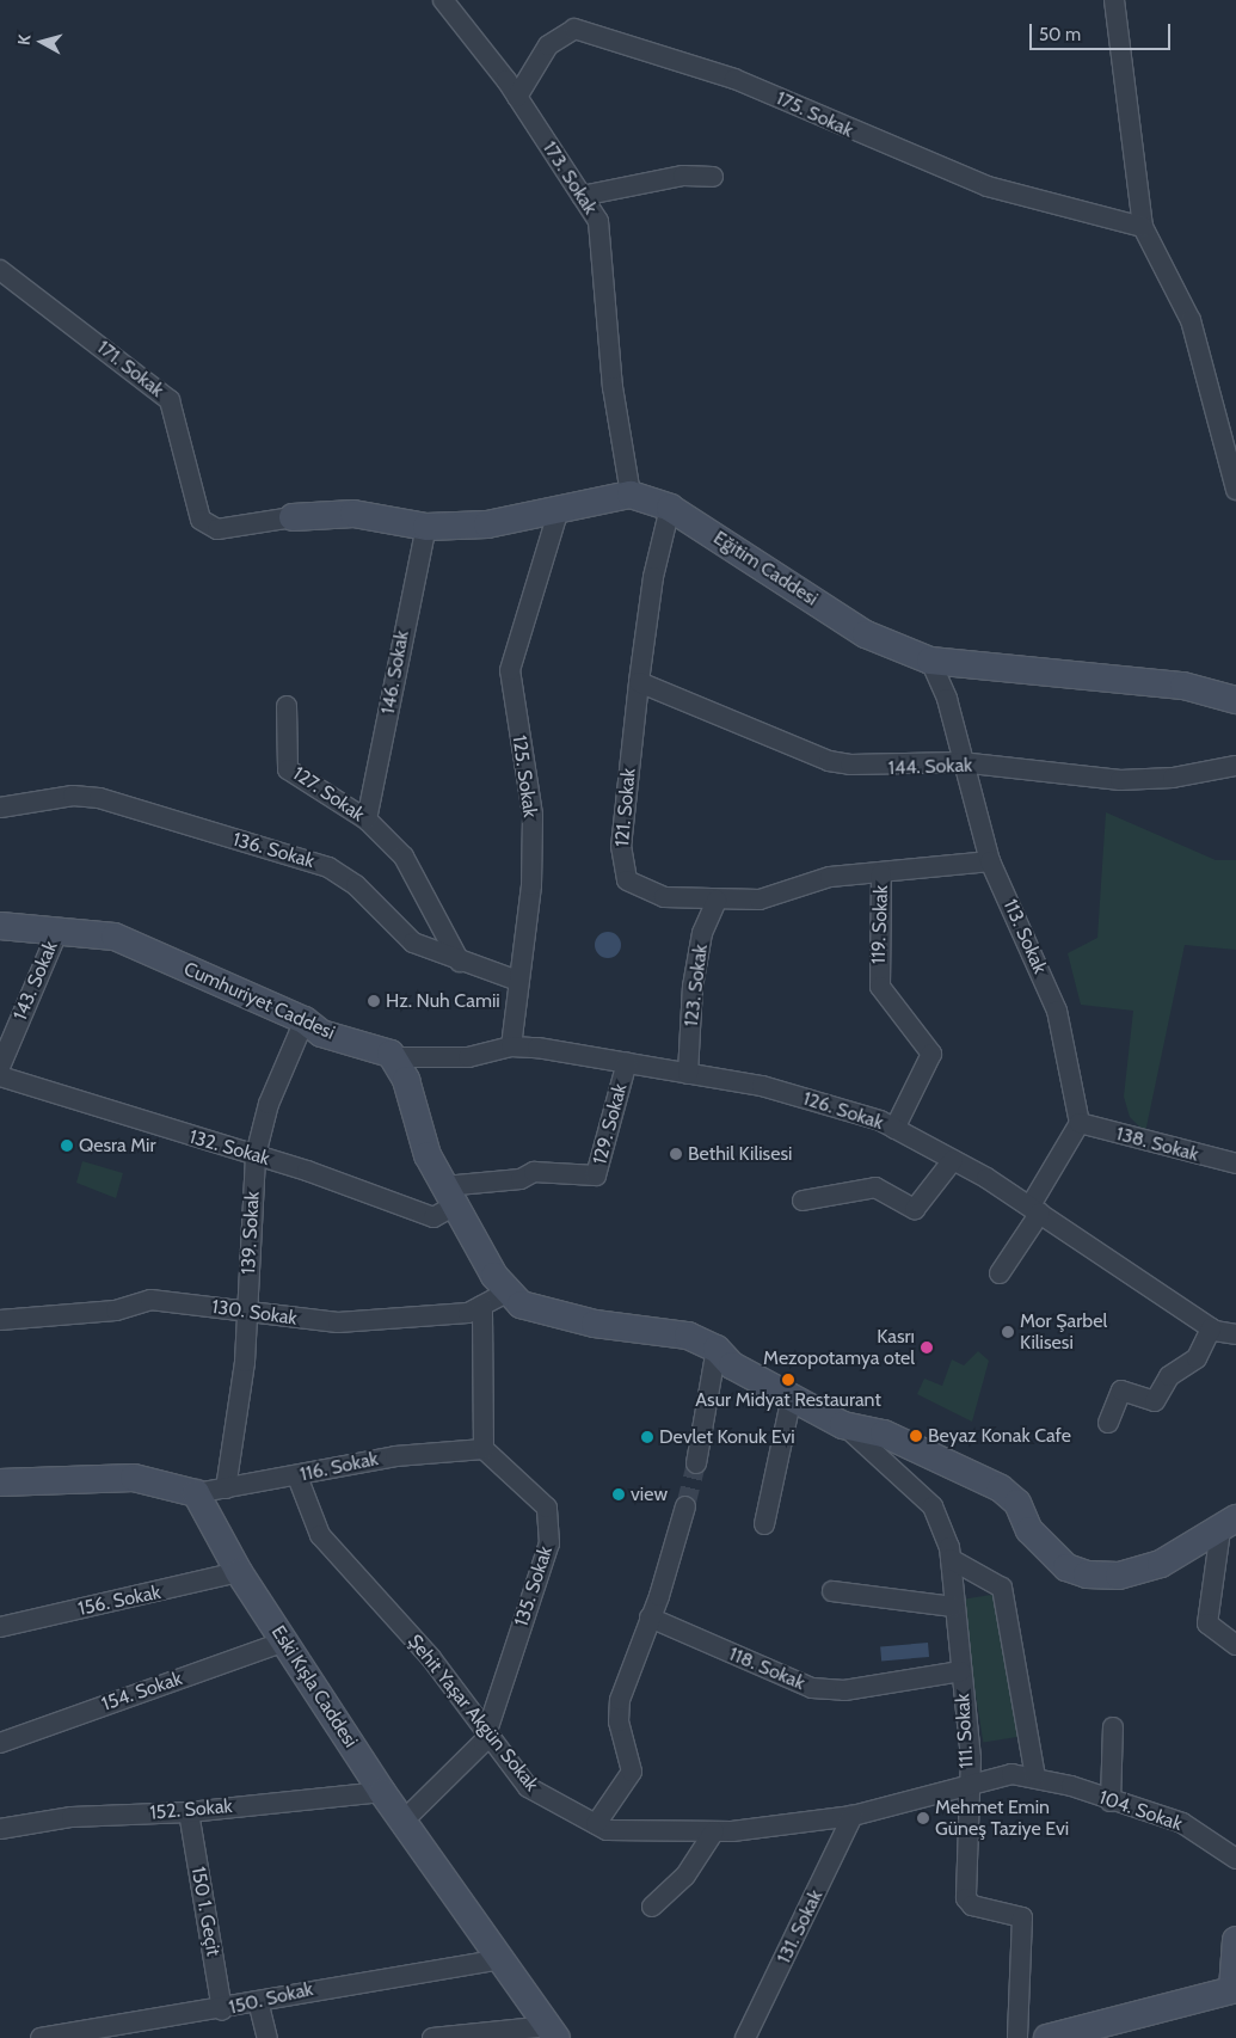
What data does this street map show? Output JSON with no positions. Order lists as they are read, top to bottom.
{
  "streets": {
    "street": [
      "175. Sokak",
      "173. Sokak",
      "171. Sokak",
      "Eğitim Caddesi",
      "146. Sokak",
      "144. Sokak",
      "125. Sokak",
      "127. Sokak",
      "121. Sokak",
      "136. Sokak",
      "119. Sokak",
      "113. Sokak",
      "143. Sokak",
      "123. Sokak",
      "Cumhuriyet Caddesi",
      "126. Sokak",
      "129. Sokak",
      "138. Sokak",
      "132. Sokak",
      "139. Sokak",
      "130. Sokak",
      "116. Sokak",
      "135. Sokak",
      "156. Sokak",
      "118. Sokak",
      "Eski Kışla Caddesi",
      "154. Sokak",
      "Şehit Yaşar Akgün Sokak",
      "111. Sokak",
      "152. Sokak",
      "104. Sokak",
      "150 1. Geçit",
      "131. Sokak",
      "150. Sokak"
    ]
  },
  "crossings": [
    ["175. Sokak", "173. Sokak"],
    ["173. Sokak", "Eğitim Caddesi"],
    ["Eğitim Caddesi", "121. Sokak"],
    ["Eğitim Caddesi", "113. Sokak"],
    ["146. Sokak", "127. Sokak"],
    ["144. Sokak", "121. Sokak"],
    ["144. Sokak", "113. Sokak"],
    ["125. Sokak", "136. Sokak"],
    ["125. Sokak", "126. Sokak"],
    ["127. Sokak", "136. Sokak"],
    ["121. Sokak", "119. Sokak"],
    ["121. Sokak", "113. Sokak"],
    ["121. Sokak", "123. Sokak"],
    ["119. Sokak", "126. Sokak"],
    ["113. Sokak", "138. Sokak"],
    ["143. Sokak", "Cumhuriyet Caddesi"],
    ["123. Sokak", "126. Sokak"],
    ["Cumhuriyet Caddesi", "126. Sokak"],
    ["Cumhuriyet Caddesi", "139. Sokak"],
    ["126. Sokak", "129. Sokak"],
    ["129. Sokak", "132. Sokak"],
    ["132. Sokak", "139. Sokak"],
    ["139. Sokak", "130. Sokak"],
    ["139. Sokak", "116. Sokak"],
    ["116. Sokak", "135. Sokak"],
    ["116. Sokak", "Eski Kışla Caddesi"],
    ["116. Sokak", "Şehit Yaşar Akgün Sokak"],
    ["135. Sokak", "Eski Kışla Caddesi"],
    ["135. Sokak", "Şehit Yaşar Akgün Sokak"],
    ["156. Sokak", "Eski Kışla Caddesi"],
    ["118. Sokak", "111. Sokak"],
    ["Eski Kışla Caddesi", "154. Sokak"],
    ["Eski Kışla Caddesi", "152. Sokak"],
    ["Eski Kışla Caddesi", "150. Sokak"],
    ["Şehit Yaşar Akgün Sokak", "111. Sokak"],
    ["Şehit Yaşar Akgün Sokak", "104. Sokak"],
    ["Şehit Yaşar Akgün Sokak", "131. Sokak"],
    ["111. Sokak", "104. Sokak"],
    ["152. Sokak", "150 1. Geçit"],
    ["150 1. Geçit", "150. Sokak"]
  ],
  "places": [
    "Hz. Nuh Camii",
    "Qesra Mir",
    "Bethil Kilisesi",
    "Mor Şarbel Kilisesi",
    "Kasrı Mezopotamya otel",
    "Asur Midyat Restaurant",
    "Beyaz Konak Cafe",
    "Devlet Konuk Evi",
    "view",
    "Mehmet Emin Güneş Taziye Evi"
  ],
  "scale_bar": "50 m",
  "north": "left"
}
